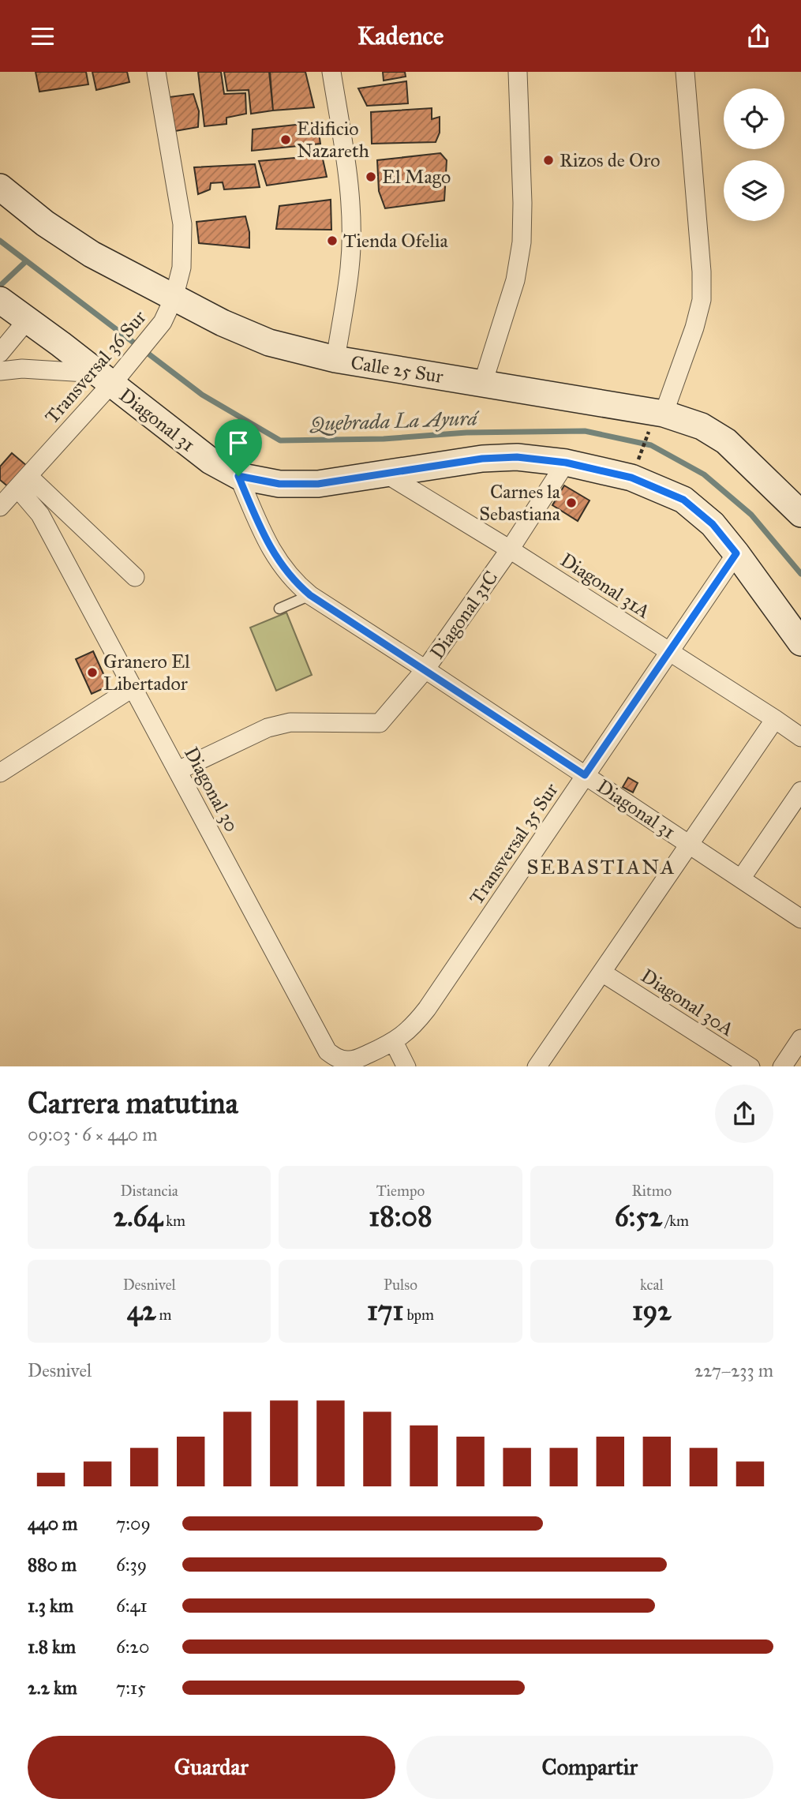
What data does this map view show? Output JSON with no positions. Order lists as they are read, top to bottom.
{
  "streets": {
    "main road": ["Calle 25 Sur", "Diagonal 31"],
    "street": [
      "Transversal 36 Sur",
      "Diagonal 31A",
      "Diagonal 31C",
      "Diagonal 30",
      "Transversal 35 Sur",
      "Diagonal 30A"
    ]
  },
  "crossings": [
    ["Transversal 36 Sur", "Calle 25 Sur"],
    ["Transversal 36 Sur", "Diagonal 31"],
    ["Transversal 36 Sur", "Diagonal 30"],
    ["Diagonal 31", "Diagonal 31C"],
    ["Diagonal 31", "Transversal 35 Sur"],
    ["Diagonal 31A", "Diagonal 31C"],
    ["Diagonal 31A", "Transversal 35 Sur"],
    ["Diagonal 31C", "Diagonal 30"],
    ["Diagonal 30", "Transversal 35 Sur"]
  ],
  "districts": ["SEBASTIANA"],
  "water": ["Quebrada La Ayurá"],
  "places": [
    "Edificio Nazareth",
    "Rizos de Oro",
    "El Mago",
    "Tienda Ofelia",
    "Carnes la Sebastiana",
    "Granero El Libertador"
  ],
  "page": {
    "header": "Kadence",
    "heading": ["Carrera matutina", "09:03 · 6 × 440 m"],
    "stats": [
      ["Distancia", "2.64 km"],
      ["Tiempo", "18:08"],
      ["Ritmo", "6:52 /km"],
      ["Desnivel", "42 m"],
      ["Pulso", "171 bpm"],
      ["kcal", "192"]
    ],
    "chart": ["Desnivel", "227–233 m"],
    "list": [
      {
        "name": "440 m",
        "note": "7:09"
      },
      {
        "name": "880 m",
        "note": "6:39"
      },
      {
        "name": "1.3 km",
        "note": "6:41"
      },
      {
        "name": "1.8 km",
        "note": "6:20"
      },
      {
        "name": "2.2 km",
        "note": "7:15"
      }
    ],
    "buttons": ["Guardar", "Compartir"]
  }
}
